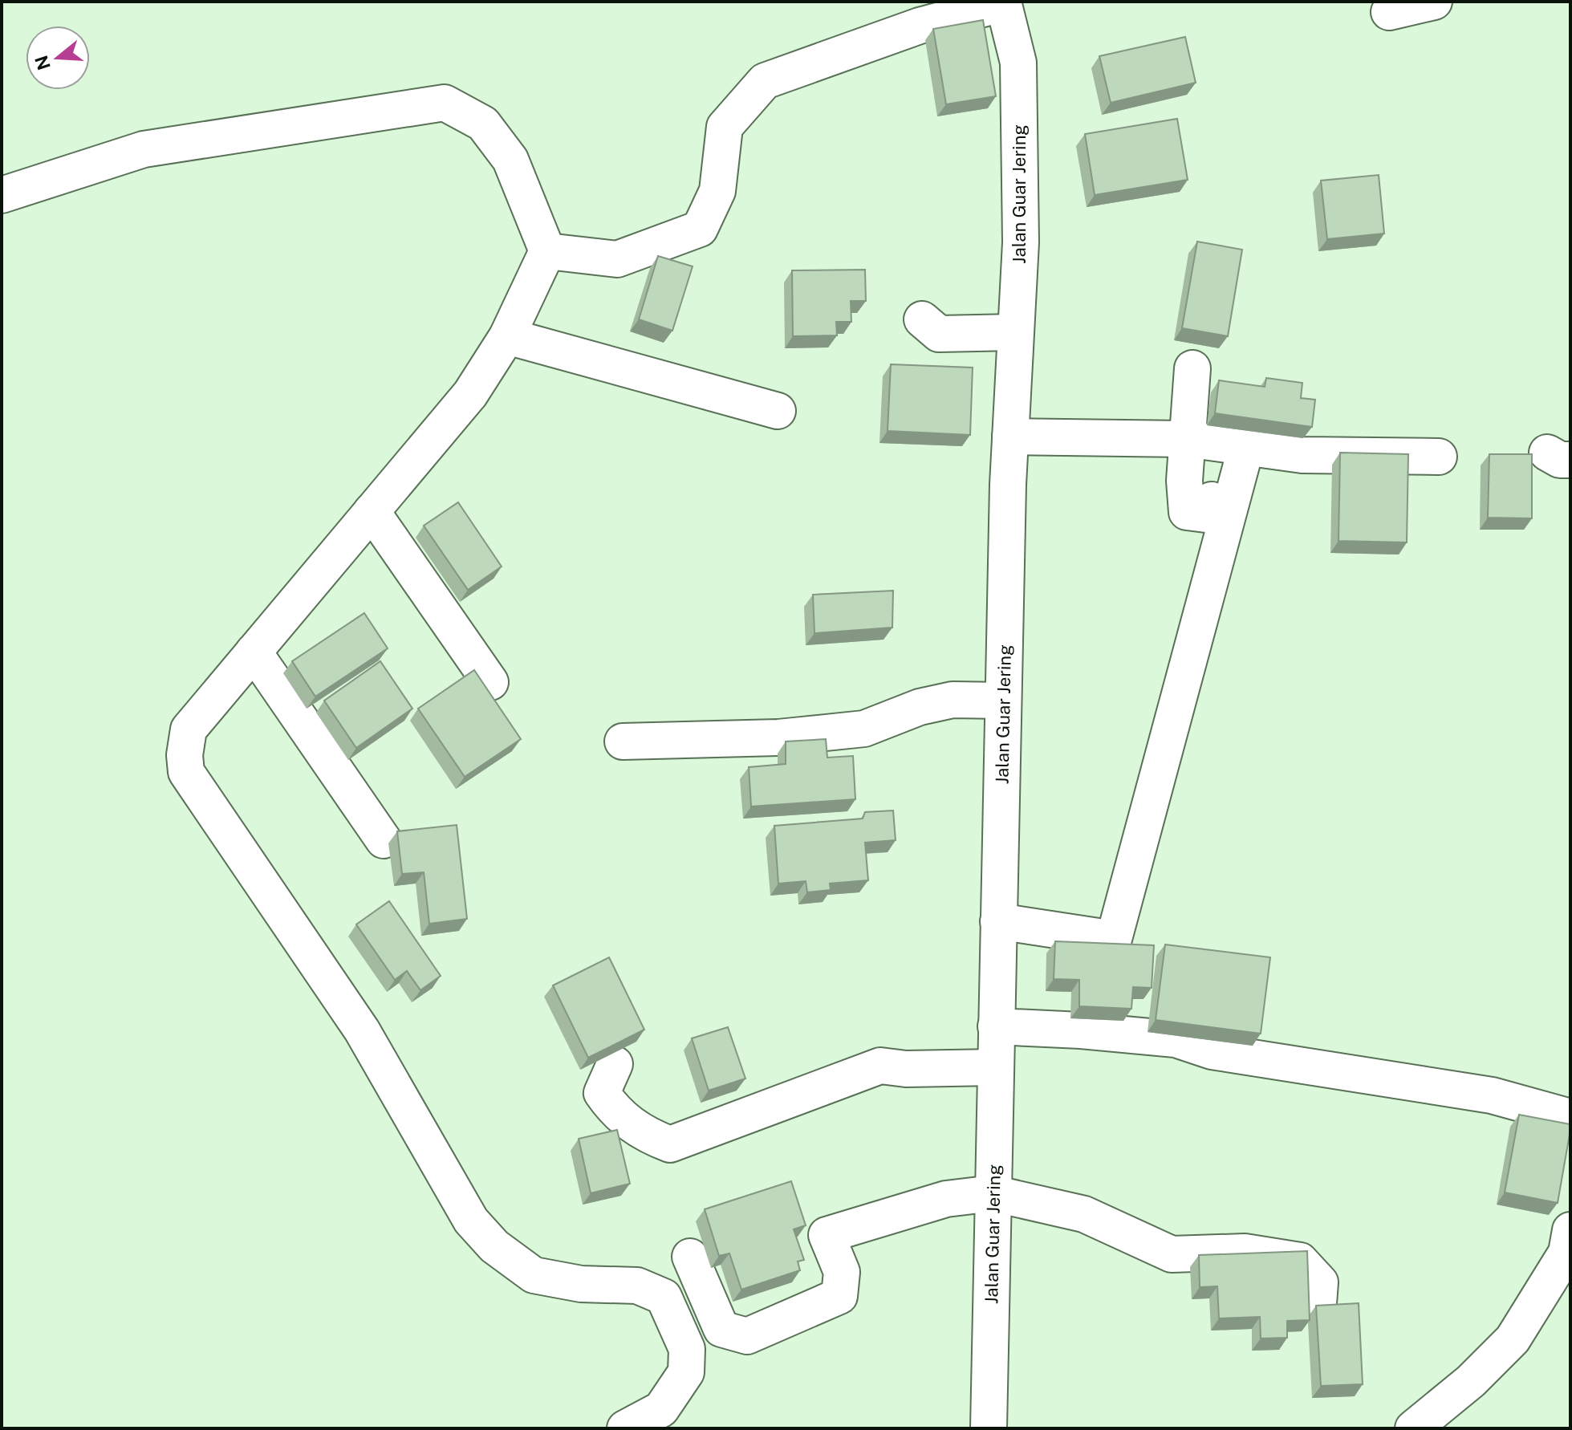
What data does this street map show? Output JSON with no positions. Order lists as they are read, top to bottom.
{
  "streets": {
    "street": ["Jalan Guar Jering"]
  },
  "north": "left"
}
